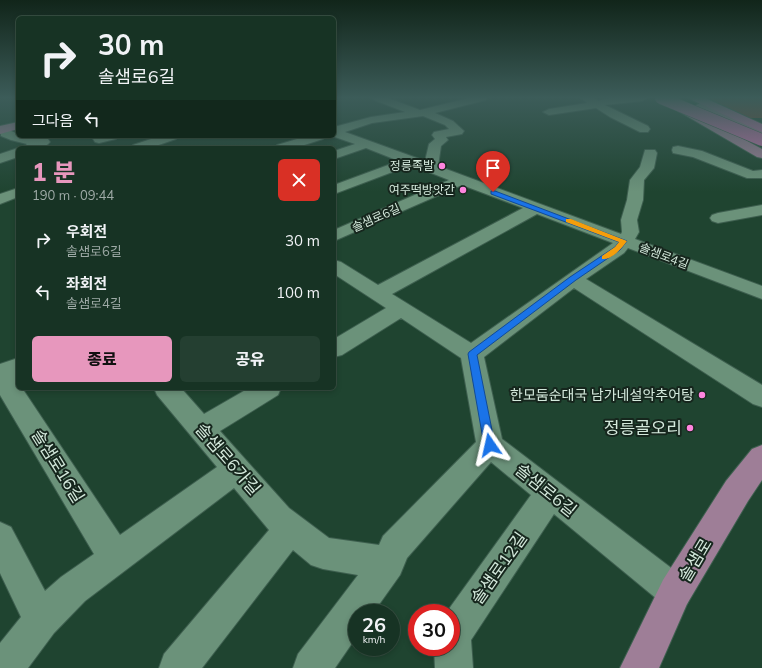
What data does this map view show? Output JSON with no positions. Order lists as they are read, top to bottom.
{
  "streets": {
    "main road": ["솔샘로"],
    "street": [
      "솔샘로6길",
      "솔샘로4길",
      "솔샘로6가길",
      "솔샘로16길",
      "솔샘로12길"
    ]
  },
  "crossings": [
    ["솔샘로6길", "솔샘로4길"],
    ["솔샘로6길", "솔샘로"],
    ["솔샘로6길", "솔샘로12길"]
  ],
  "places": [
    "정릉족발",
    "여주떡방앗간",
    "한모둠순대국 남가네설악추어탕",
    "정릉골오리"
  ],
  "page": {
    "turn": ["30 m", "솔샘로6길"],
    "then": "그다음",
    "heading": ["1 분", "190 m · 09:44"],
    "list": [
      {
        "name": "우회전",
        "note": "솔샘로6길",
        "value": "30 m"
      },
      {
        "name": "좌회전",
        "note": "솔샘로4길",
        "value": "100 m"
      }
    ],
    "buttons": ["종료", "공유"],
    "speed": "26 km/h",
    "limit": "30"
  }
}
